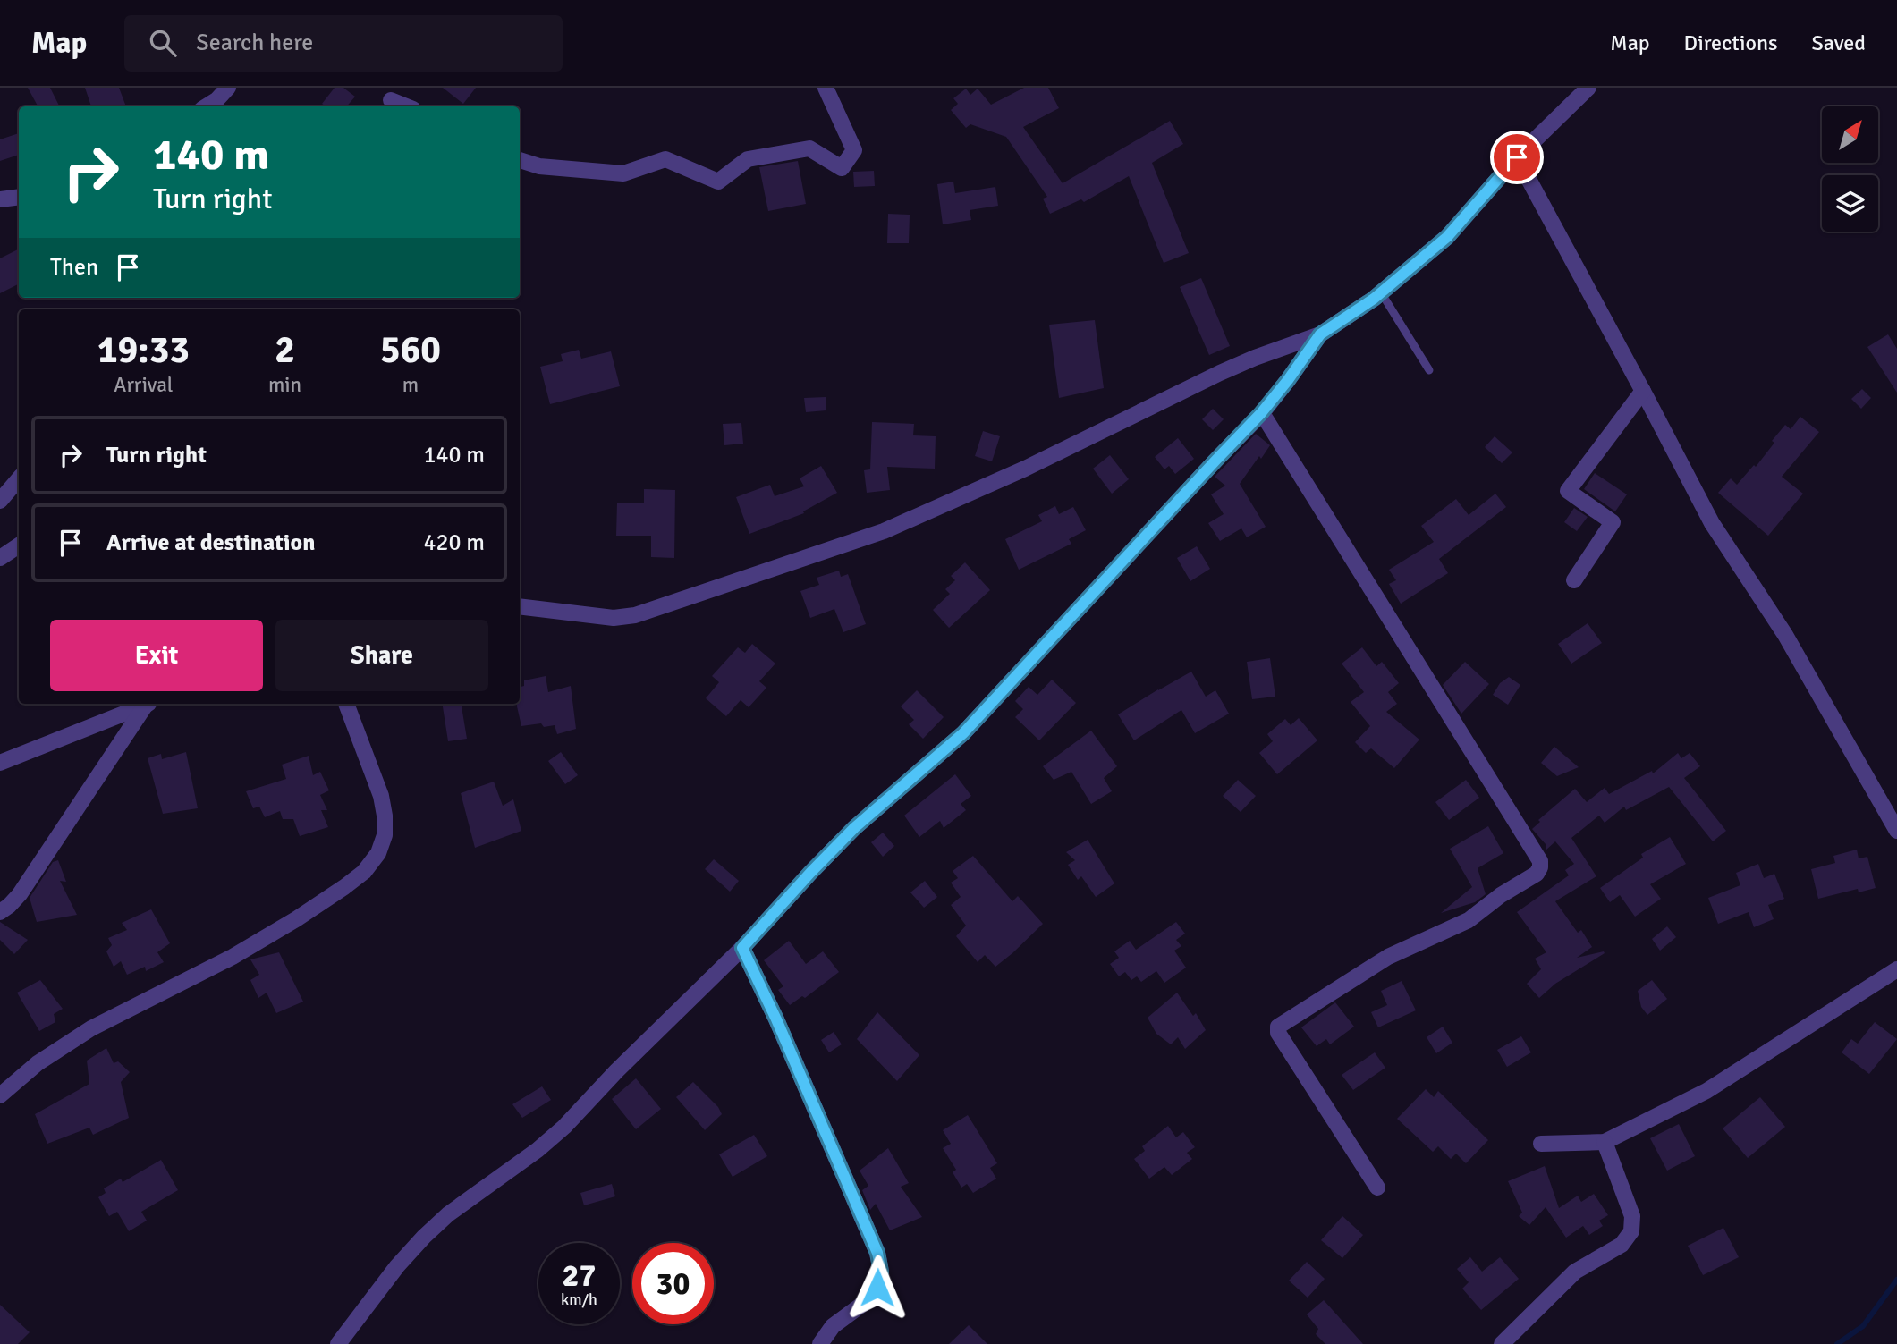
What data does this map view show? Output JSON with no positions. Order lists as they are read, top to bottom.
{
  "north": "top right",
  "page": {
    "header": "Map",
    "search": "Search here",
    "nav": ["Map", "Directions", "Saved"],
    "turn": ["140 m", "Turn right"],
    "then": "Then",
    "eta": [
      "19:33",
      "Arrival",
      "2",
      "min",
      "560",
      "m"
    ],
    "list": [
      {
        "name": "Turn right",
        "value": "140 m"
      },
      {
        "name": "Arrive at destination",
        "value": "420 m"
      }
    ],
    "buttons": ["Exit", "Share"],
    "speed": "27 km/h",
    "limit": "30"
  }
}
